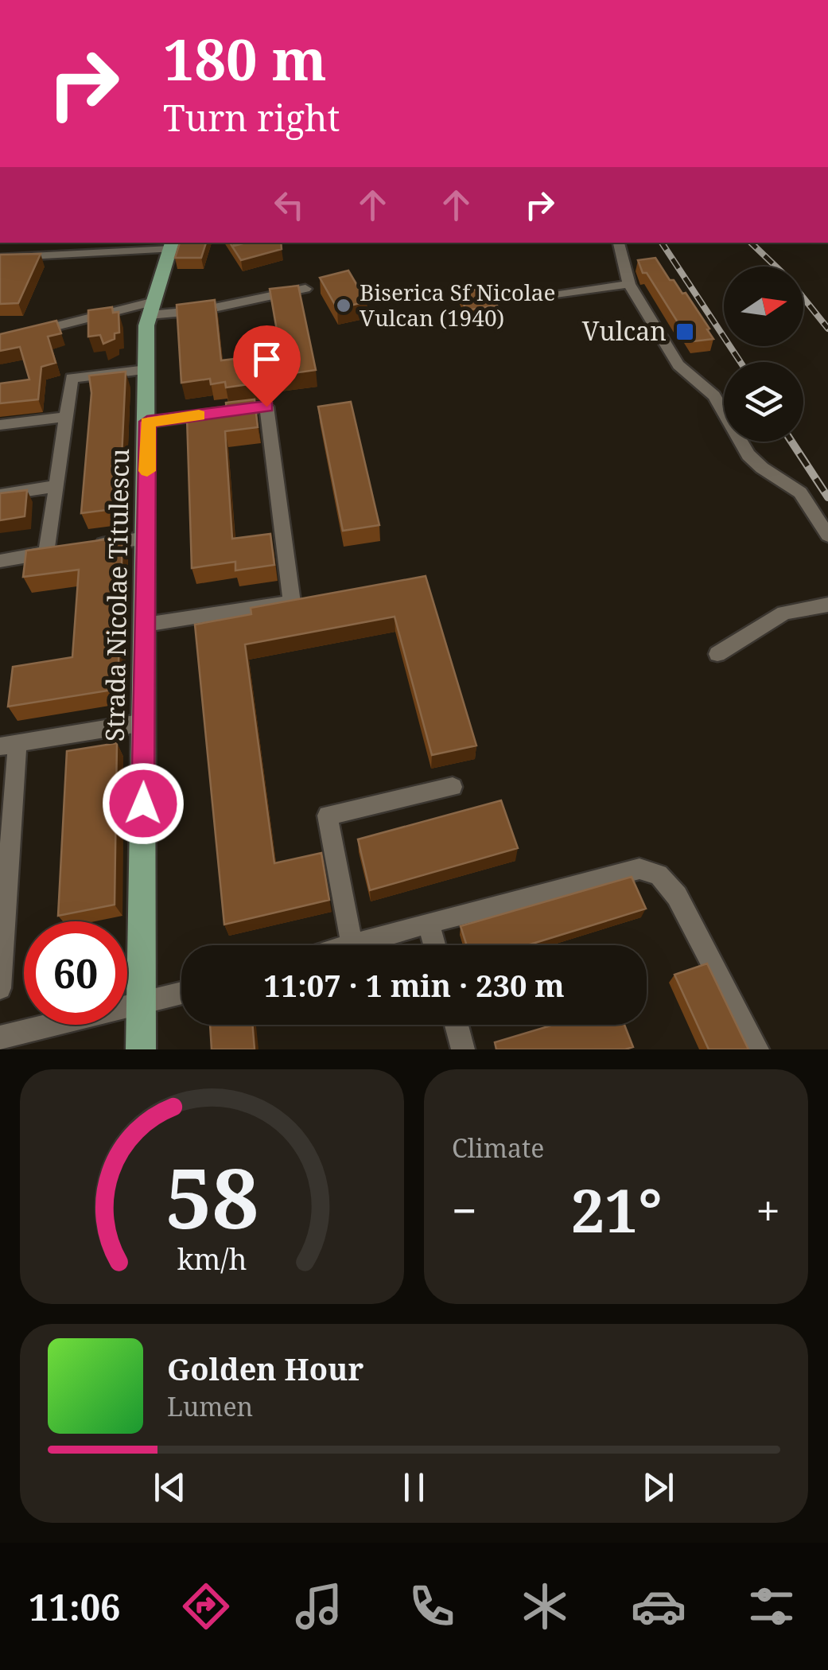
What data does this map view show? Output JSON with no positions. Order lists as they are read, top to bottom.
{
  "streets": {
    "main road": ["Strada Nicolae Titulescu"]
  },
  "places": {
    "other": ["Biserica Sf Nicolae Vulcan (1940)"],
    "transit": ["Vulcan"]
  },
  "north": "right",
  "page": {
    "turn": ["180 m", "Turn right"],
    "limit": "60",
    "trip": "11:07 · 1 min · 230 m",
    "tile": "Climate",
    "heat": ["−", "21°", "+"],
    "song": ["Golden Hour", "Lumen"],
    "tabs": "11:06",
    "gauge": ["58", "km/h"]
  }
}
